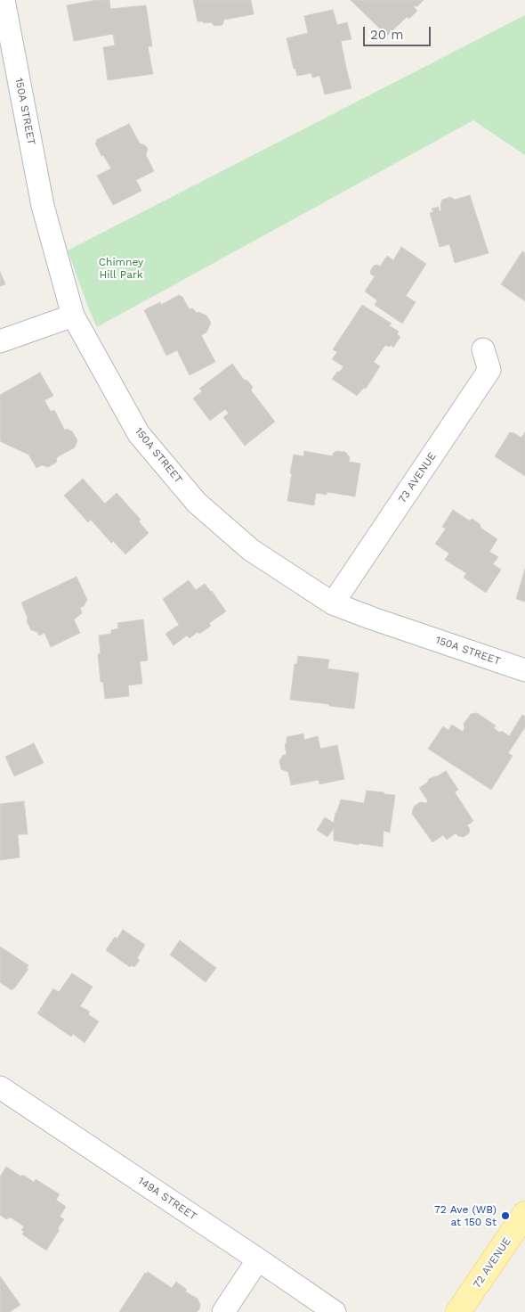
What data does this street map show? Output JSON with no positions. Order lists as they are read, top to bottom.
{
  "streets": {
    "main road": ["72 AVENUE"],
    "street": ["150A STREET", "73 AVENUE", "149A STREET"]
  },
  "crossings": [
    ["150A STREET", "73 AVENUE"]
  ],
  "parks": ["Chimney Hill Park"],
  "places": ["72 Ave (WB) at 150 St"],
  "scale_bar": "20 m"
}
